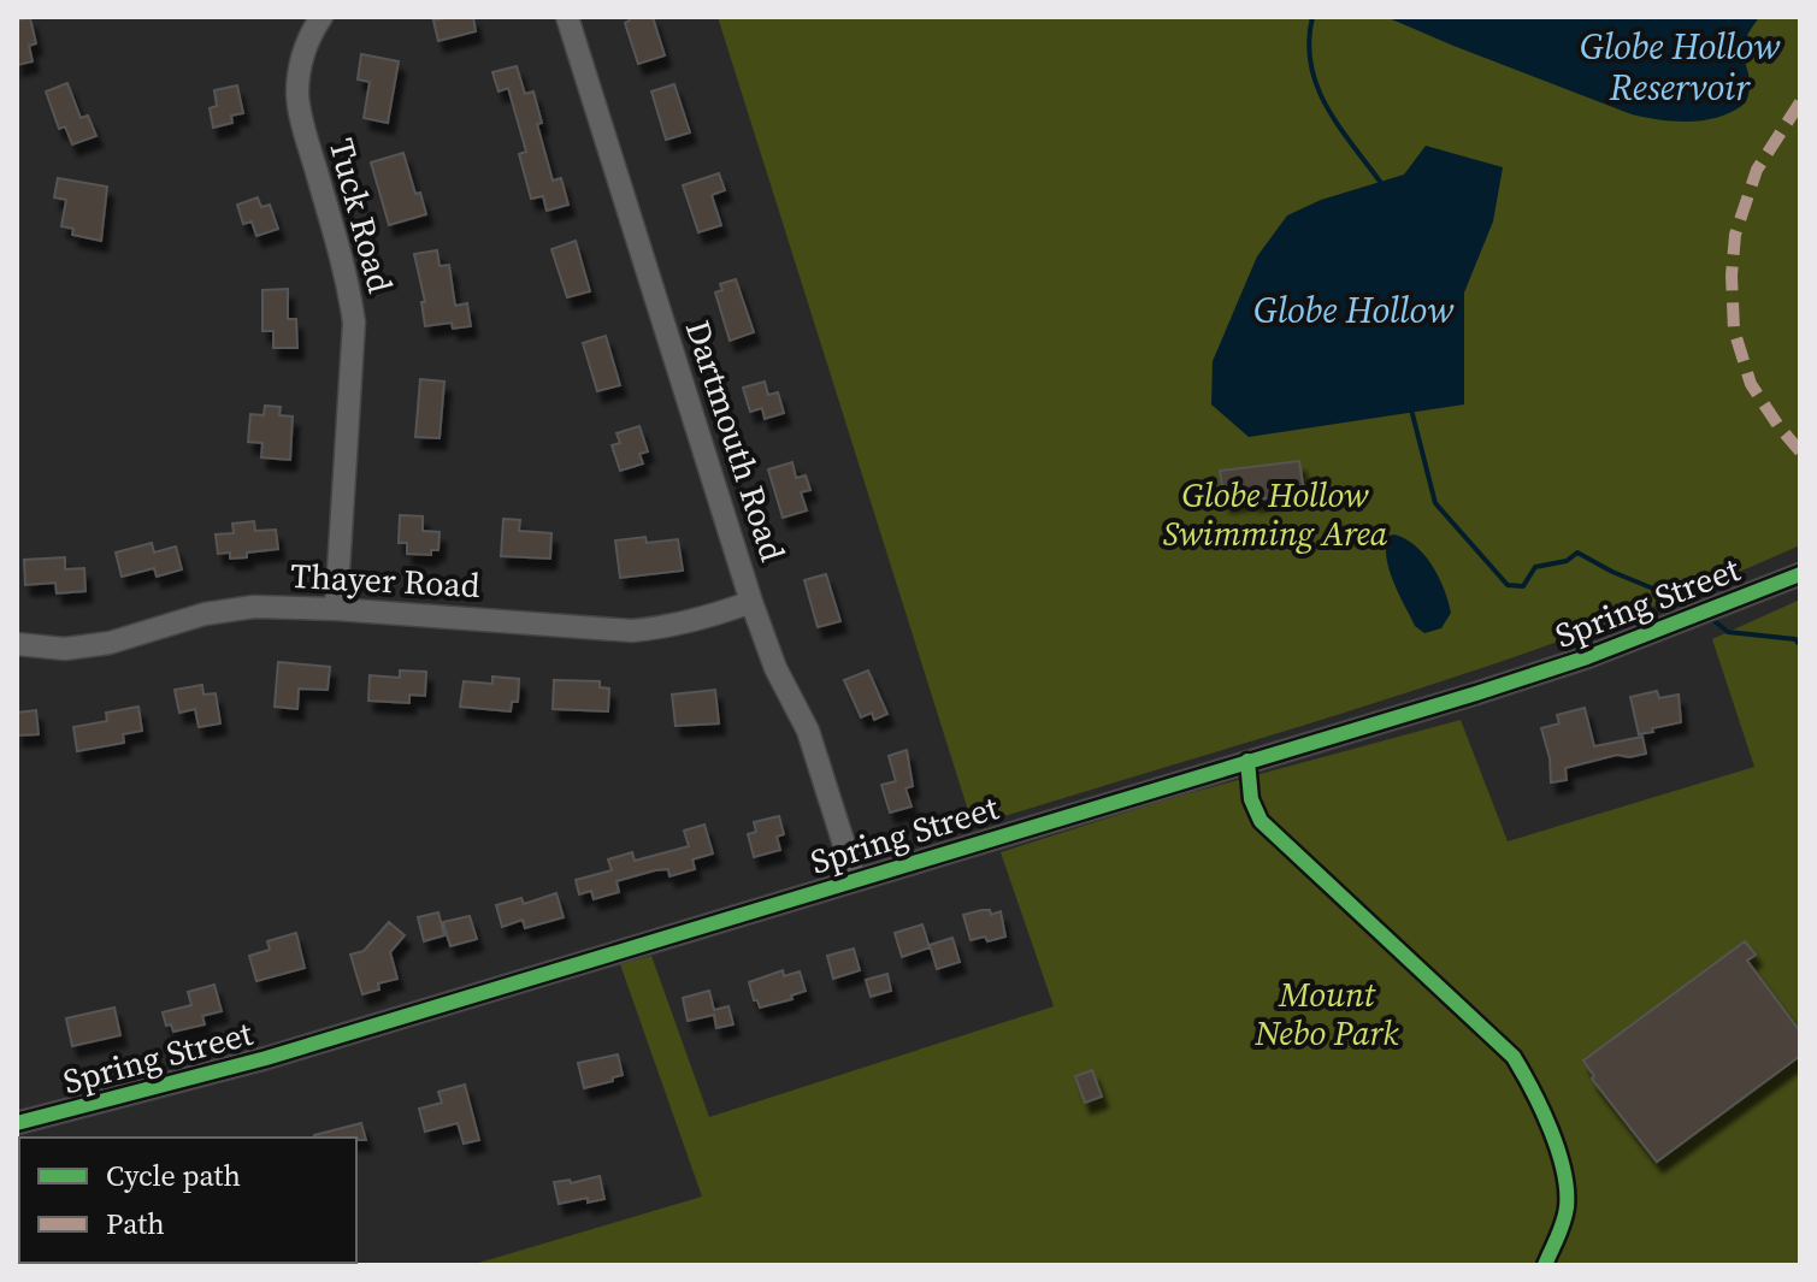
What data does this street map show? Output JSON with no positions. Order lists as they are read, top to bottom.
{
  "streets": {
    "street": [
      "Tuck Road",
      "Dartmouth Road",
      "Thayer Road",
      "Spring Street"
    ]
  },
  "crossings": [
    ["Tuck Road", "Thayer Road"],
    ["Dartmouth Road", "Thayer Road"],
    ["Dartmouth Road", "Spring Street"]
  ],
  "water": ["Globe Hollow Reservoir", "Globe Hollow"],
  "parks": ["Globe Hollow Swimming Area", "Mount Nebo Park"],
  "legend": ["Cycle path", "Path"]
}
